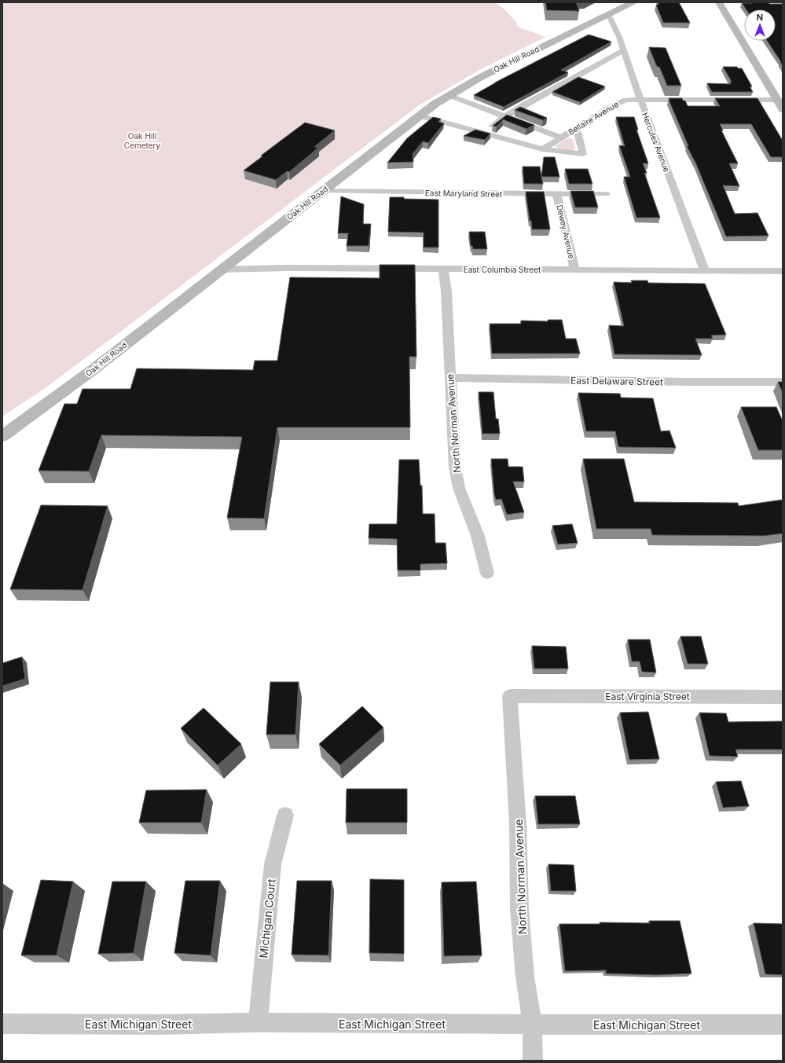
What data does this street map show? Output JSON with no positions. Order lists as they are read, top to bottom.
{
  "streets": {
    "main road": ["Oak Hill Road"],
    "street": [
      "Bellaire Avenue",
      "Hercules Avenue",
      "East Maryland Street",
      "Dewey Avenue",
      "East Columbia Street",
      "East Delaware Street",
      "North Norman Avenue",
      "East Virginia Street",
      "Michigan Court",
      "East Michigan Street"
    ]
  },
  "crossings": [
    ["Oak Hill Road", "Hercules Avenue"],
    ["Oak Hill Road", "East Maryland Street"],
    ["Oak Hill Road", "East Columbia Street"],
    ["Bellaire Avenue", "Hercules Avenue"],
    ["Hercules Avenue", "East Columbia Street"],
    ["East Maryland Street", "Dewey Avenue"],
    ["Dewey Avenue", "East Columbia Street"],
    ["East Columbia Street", "North Norman Avenue"],
    ["East Delaware Street", "North Norman Avenue"],
    ["North Norman Avenue", "East Virginia Street"],
    ["North Norman Avenue", "East Michigan Street"],
    ["Michigan Court", "East Michigan Street"]
  ],
  "parks": ["Oak Hill Cemetery"],
  "north": "top"
}
